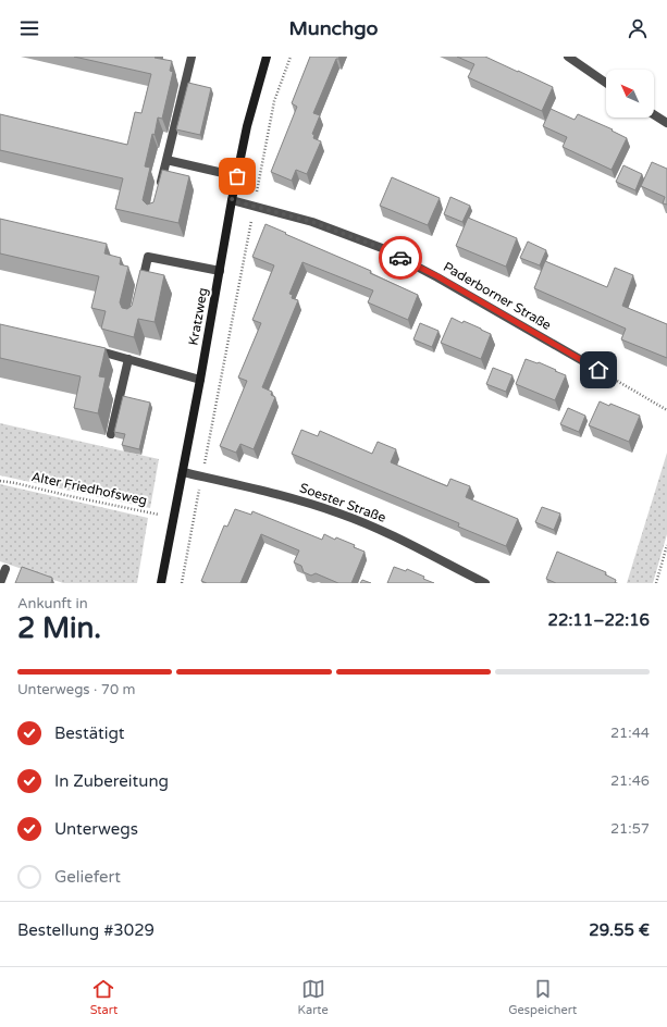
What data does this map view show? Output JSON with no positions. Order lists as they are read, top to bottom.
{
  "streets": {
    "street": ["Paderborner Straße", "Kratzweg", "Soester Straße"],
    "path": ["Alter Friedhofsweg"]
  },
  "crossings": [
    ["Paderborner Straße", "Kratzweg"],
    ["Kratzweg", "Alter Friedhofsweg"],
    ["Kratzweg", "Soester Straße"]
  ],
  "north": "top left",
  "page": {
    "header": "Munchgo",
    "heading": ["2 Min.", "Ankunft in", "22:11–22:16"],
    "panel": ["Bestellung #3029", "29.55 €"],
    "bar": "Unterwegs · 70 m",
    "list": [
      ["Bestätigt", "21:44"],
      ["In Zubereitung", "21:46"],
      ["Unterwegs", "21:57"],
      "Geliefert"
    ],
    "tabs": ["Start", "Karte", "Gespeichert"]
  }
}
